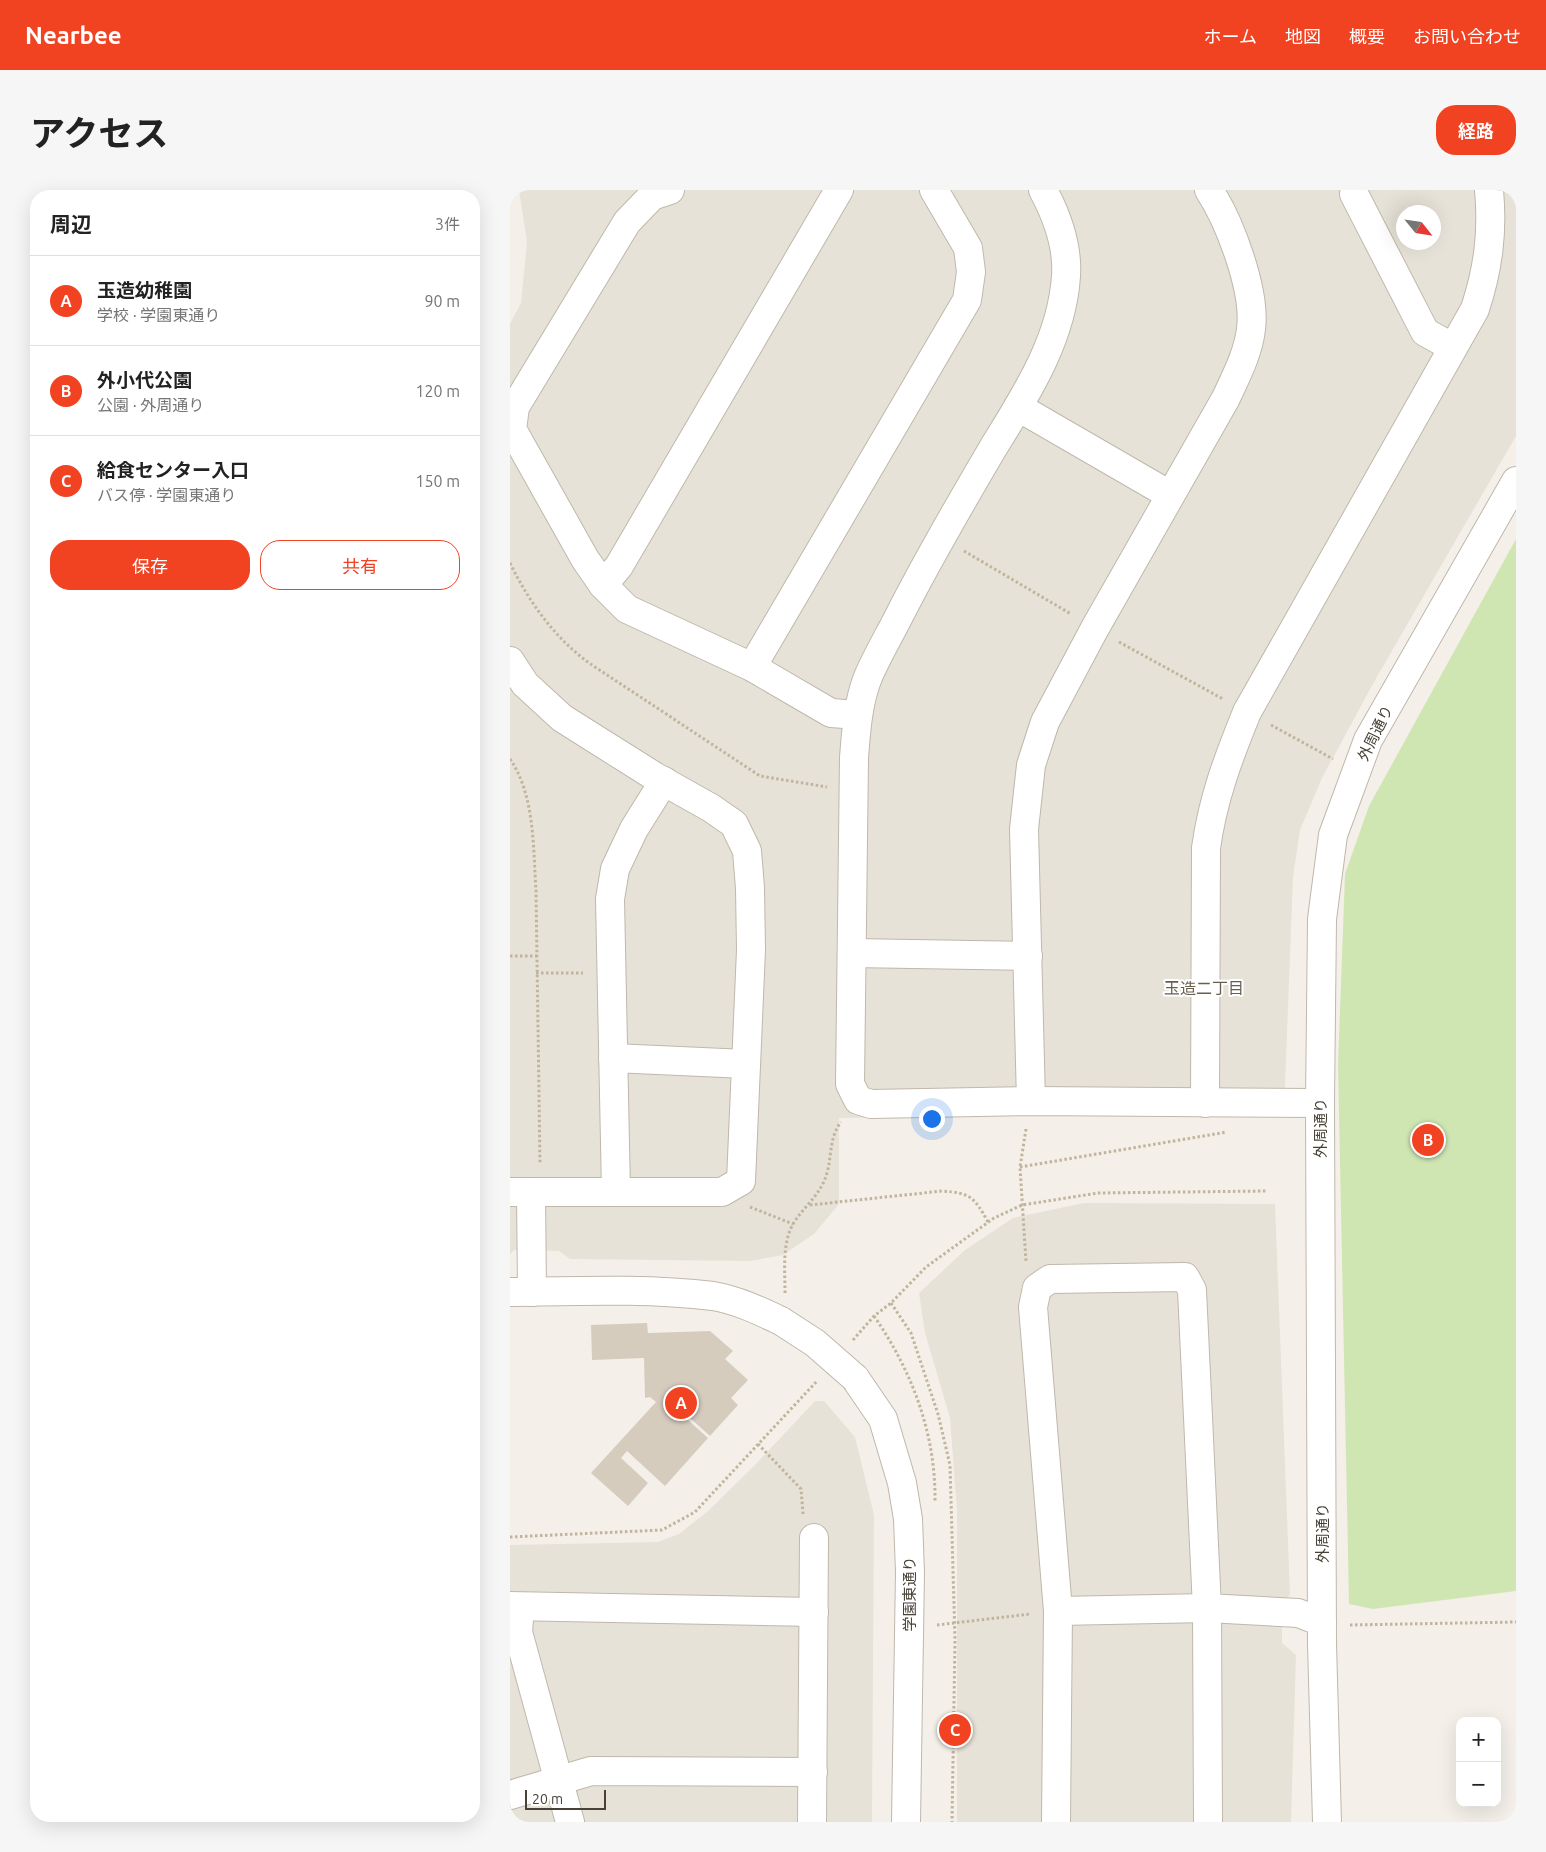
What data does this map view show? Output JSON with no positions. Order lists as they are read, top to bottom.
{
  "streets": {
    "street": ["外周通り", "学園東通り"]
  },
  "districts": ["玉造二丁目"],
  "scale_bar": "20 m",
  "north": "bottom right",
  "page": {
    "header": "Nearbee",
    "nav": [
      "ホーム",
      "地図",
      "概要",
      "お問い合わせ"
    ],
    "title": "アクセス",
    "buttons": [
      "経路",
      ["保存", "共有"]
    ],
    "heading": ["周辺", "3件"],
    "list": [
      {
        "mark": "A",
        "name": "玉造幼稚園",
        "note": "学校 · 学園東通り",
        "value": "90 m"
      },
      {
        "mark": "B",
        "name": "外小代公園",
        "note": "公園 · 外周通り",
        "value": "120 m"
      },
      {
        "mark": "C",
        "name": "給食センター入口",
        "note": "バス停 · 学園東通り",
        "value": "150 m"
      }
    ],
    "pins": ["B", "A", "C"],
    "map_buttons": ["+", "−"],
    "scale": "20 m"
  }
}
